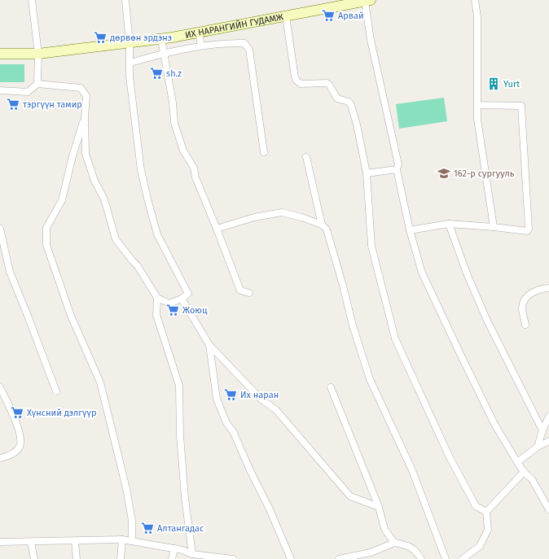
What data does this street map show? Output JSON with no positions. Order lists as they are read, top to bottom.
{
  "streets": {
    "main road": ["ИХ НАРАНГИЙН ГУДАМЖ"]
  },
  "places": {
    "supermarket": [
      "Арвай",
      "дөрвөн эрдэнэ",
      "sh.z",
      "тэргүүн тамир",
      "Жоюц",
      "Их наран",
      "Хүнсний дэлгүүр",
      "Алтангадас"
    ],
    "building": ["Yurt"],
    "school or university": ["162-р сургууль"]
  }
}
